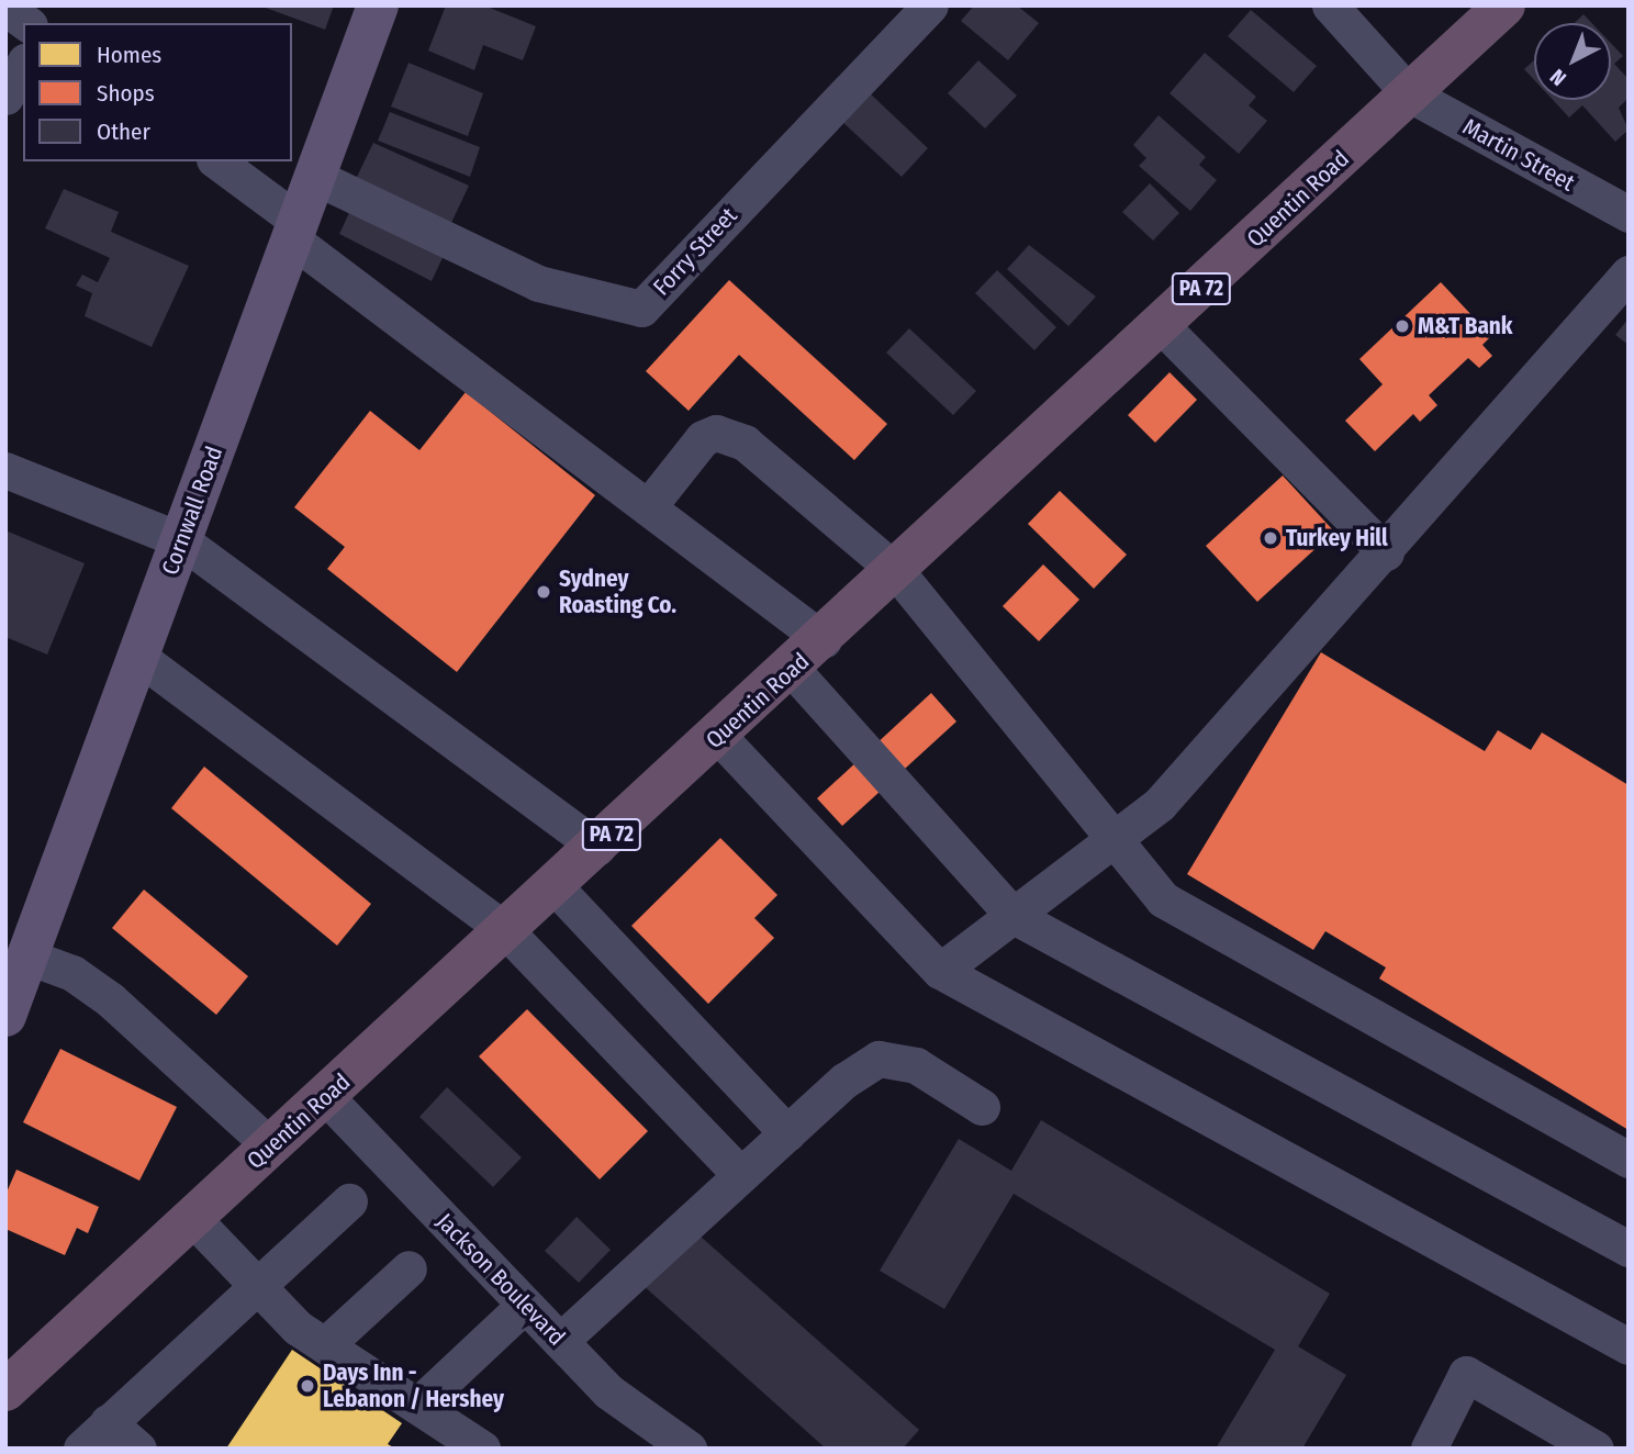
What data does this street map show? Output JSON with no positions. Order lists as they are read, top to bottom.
{
  "streets": {
    "highway": ["Quentin Road", "PA 72"],
    "main road": ["Cornwall Road"],
    "street": ["Martin Street", "Forry Street", "Jackson Boulevard"]
  },
  "crossings": [
    ["Martin Street", "Quentin Road"],
    ["Quentin Road", "Jackson Boulevard"],
    ["Forry Street", "Cornwall Road"]
  ],
  "places": [
    "M&T Bank",
    "Turkey Hill",
    "Sydney Roasting Co.",
    "Days Inn - Lebanon / Hershey"
  ],
  "legend": ["Homes", "Shops", "Other"],
  "north": "bottom left"
}
